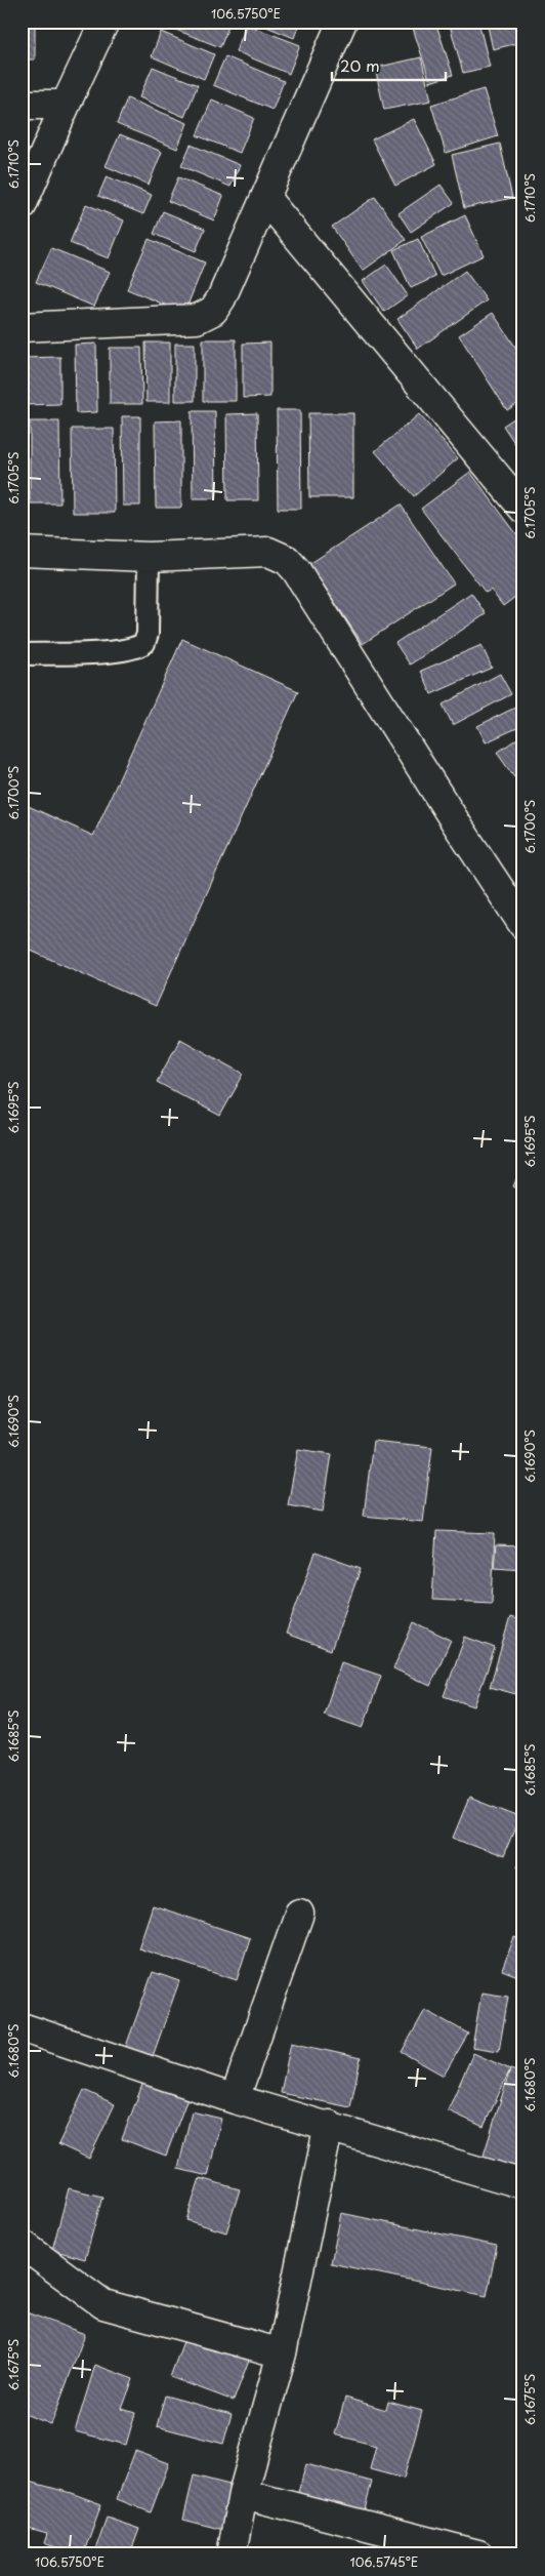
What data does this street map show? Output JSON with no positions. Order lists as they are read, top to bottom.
{
  "scale_bar": "20 m",
  "coordinates": [
    "106.5750°E",
    "6.1710°S",
    "6.1705°S",
    "6.1700°S",
    "6.1695°S",
    "6.1690°S",
    "6.1685°S",
    "6.1680°S",
    "6.1675°S",
    "106.5745°E"
  ]
}
